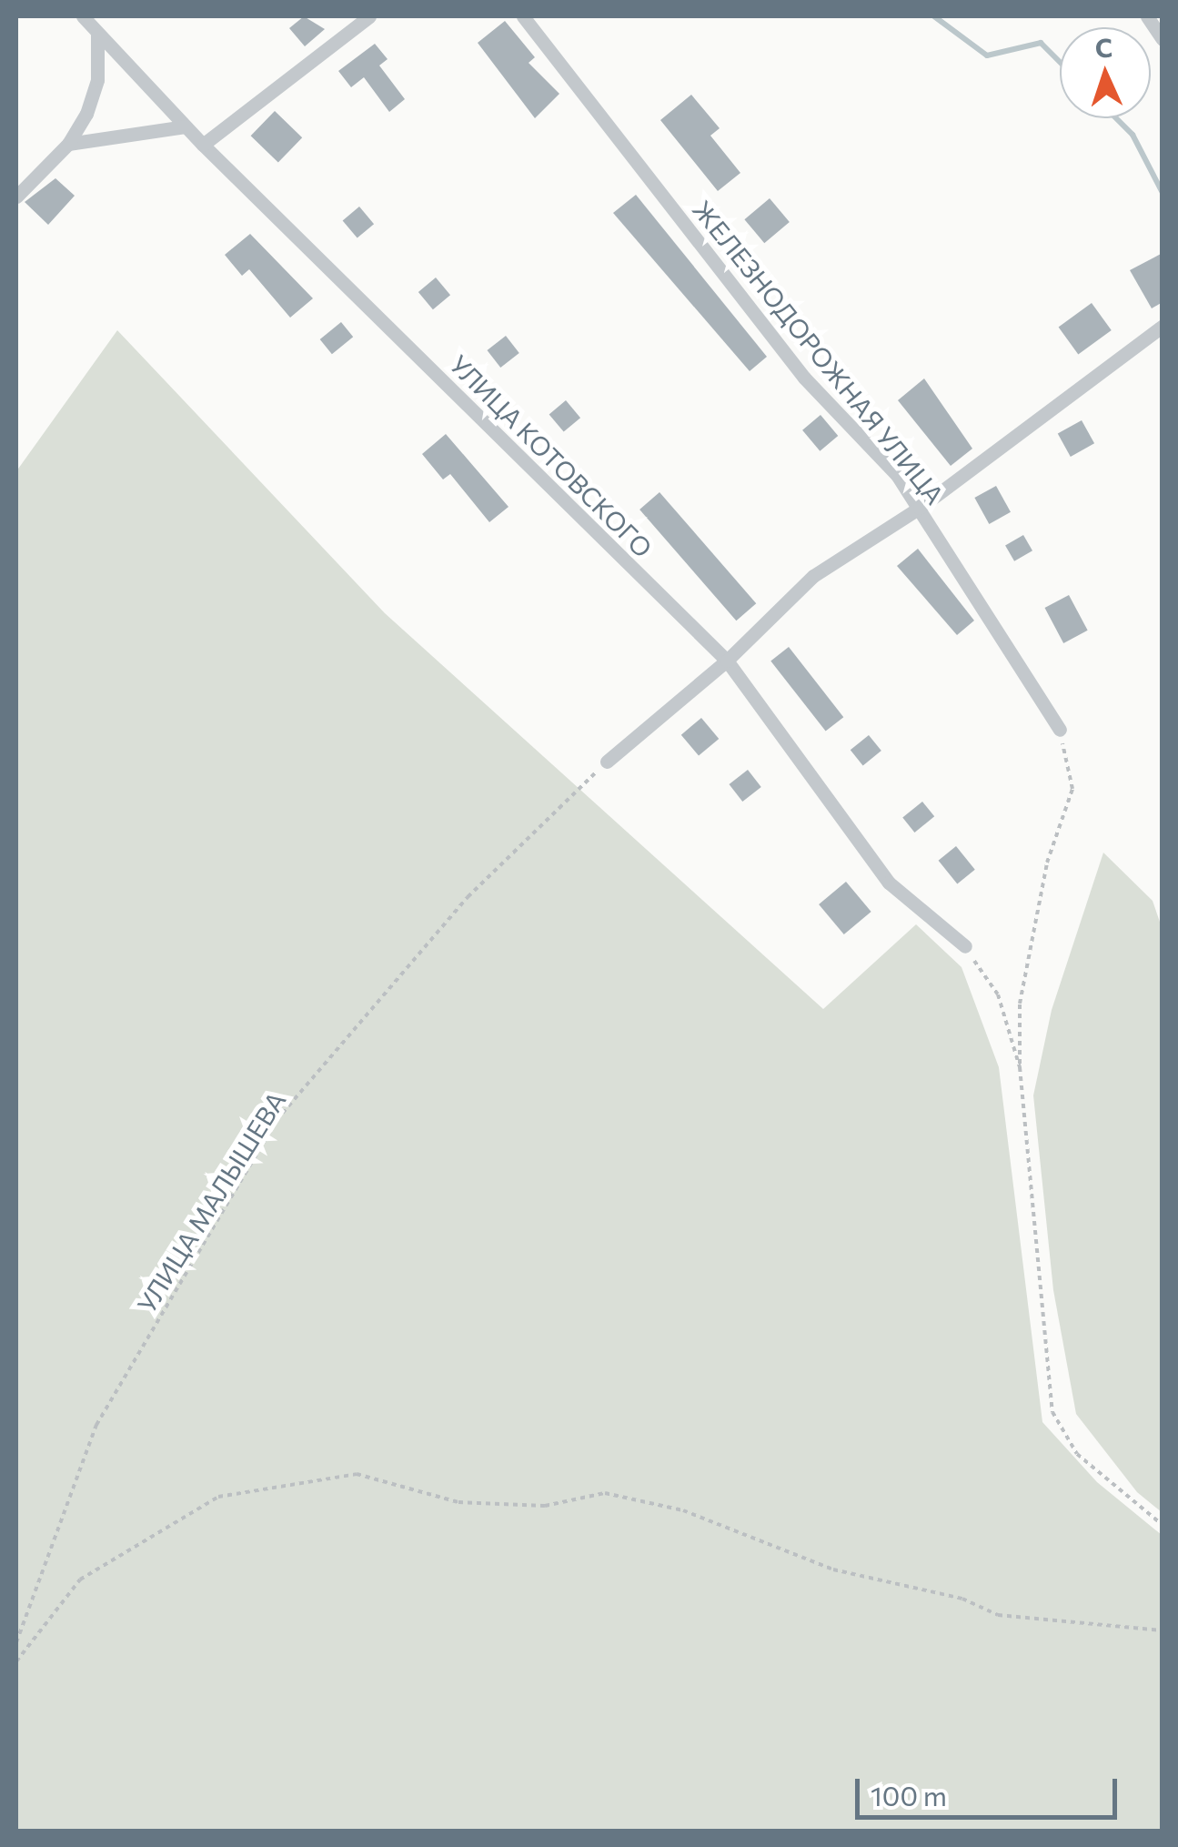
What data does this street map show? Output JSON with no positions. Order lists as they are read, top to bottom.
{
  "streets": {
    "street": ["ЖЕЛЕЗНОДОРОЖНАЯ УЛИЦА", "УЛИЦА КОТОВСКОГО"],
    "path": ["УЛИЦА МАЛЫШЕВА"]
  },
  "scale_bar": "100 m",
  "north": "top"
}
